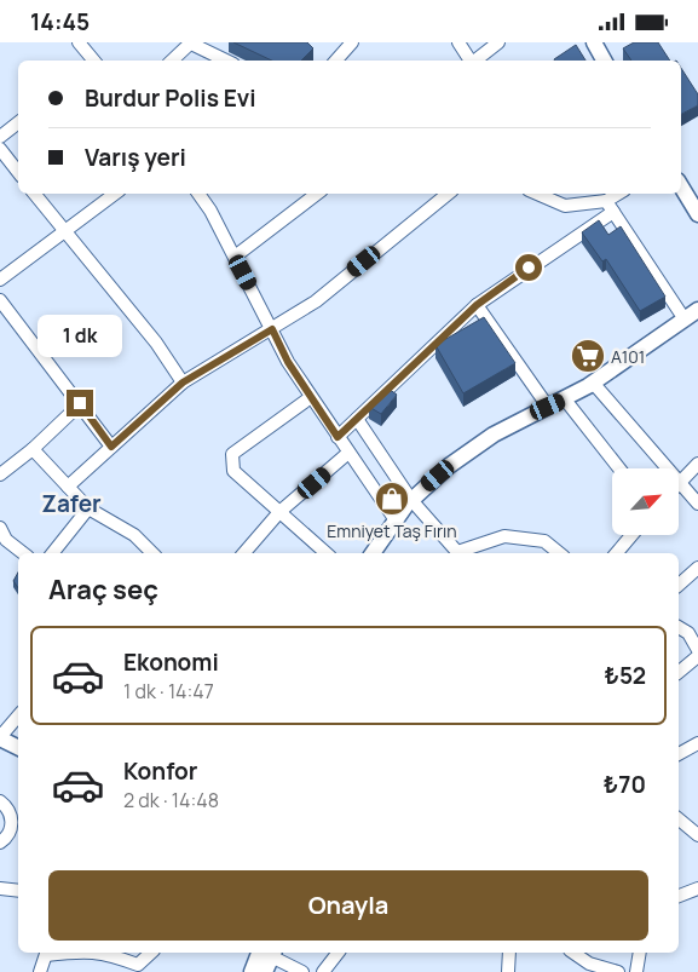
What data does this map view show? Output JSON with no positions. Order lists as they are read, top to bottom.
{
  "districts": ["Zafer"],
  "places": {
    "supermarket": ["A101"],
    "shop": ["Emniyet Taş Fırın"]
  },
  "north": "top right",
  "page": {
    "status": "14:45",
    "banner": ["Burdur Polis Evi", "Varış yeri"],
    "bubble": "1 dk",
    "heading": "Araç seç",
    "list": [
      {
        "name": "Ekonomi",
        "note": "1 dk · 14:47",
        "value": "₺52"
      },
      {
        "name": "Konfor",
        "note": "2 dk · 14:48",
        "value": "₺70"
      }
    ],
    "buttons": "Onayla"
  }
}
